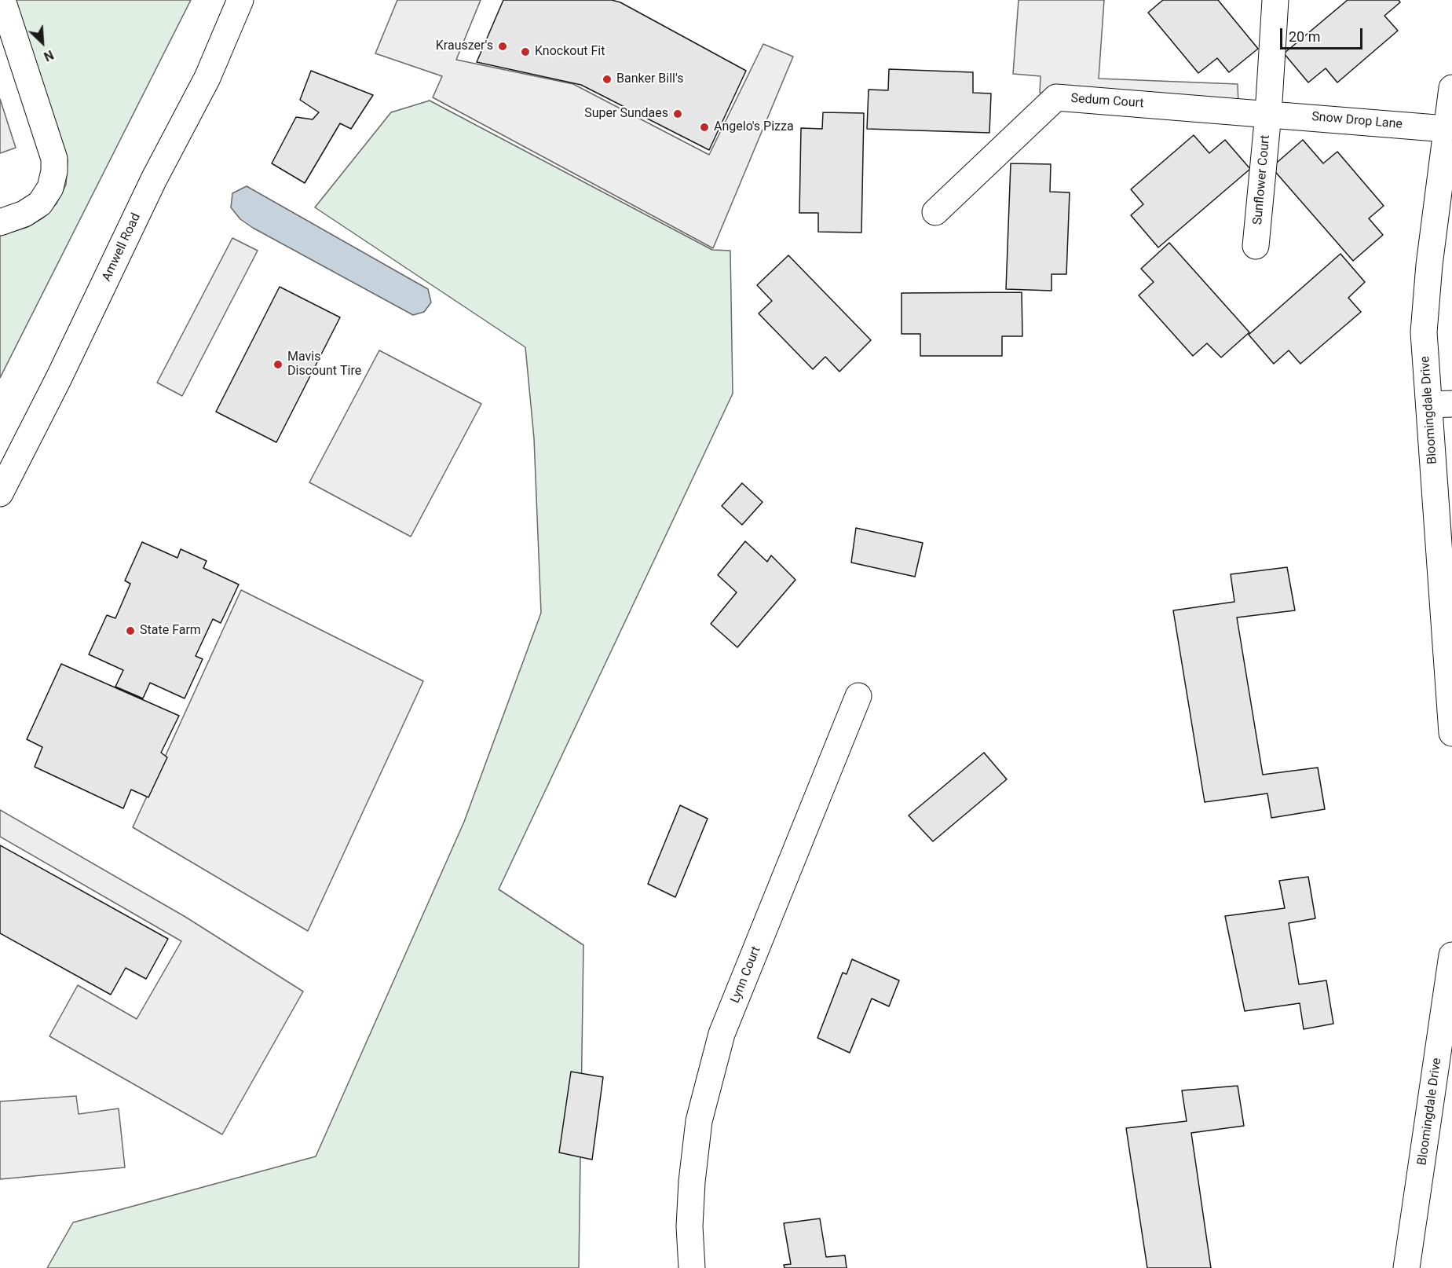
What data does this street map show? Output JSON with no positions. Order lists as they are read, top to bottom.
{
  "streets": {
    "street": [
      "Sedum Court",
      "Snow Drop Lane",
      "Sunflower Court",
      "Amwell Road",
      "Bloomingdale Drive",
      "Lynn Court"
    ]
  },
  "crossings": [
    ["Sedum Court", "Snow Drop Lane"],
    ["Sedum Court", "Sunflower Court"],
    ["Snow Drop Lane", "Sunflower Court"],
    ["Snow Drop Lane", "Bloomingdale Drive"]
  ],
  "places": [
    "Krauszer's",
    "Knockout Fit",
    "Banker Bill's",
    "Super Sundaes",
    "Angelo's Pizza",
    "Mavis Discount Tire",
    "State Farm"
  ],
  "scale_bar": "20 m",
  "north": "bottom right"
}
